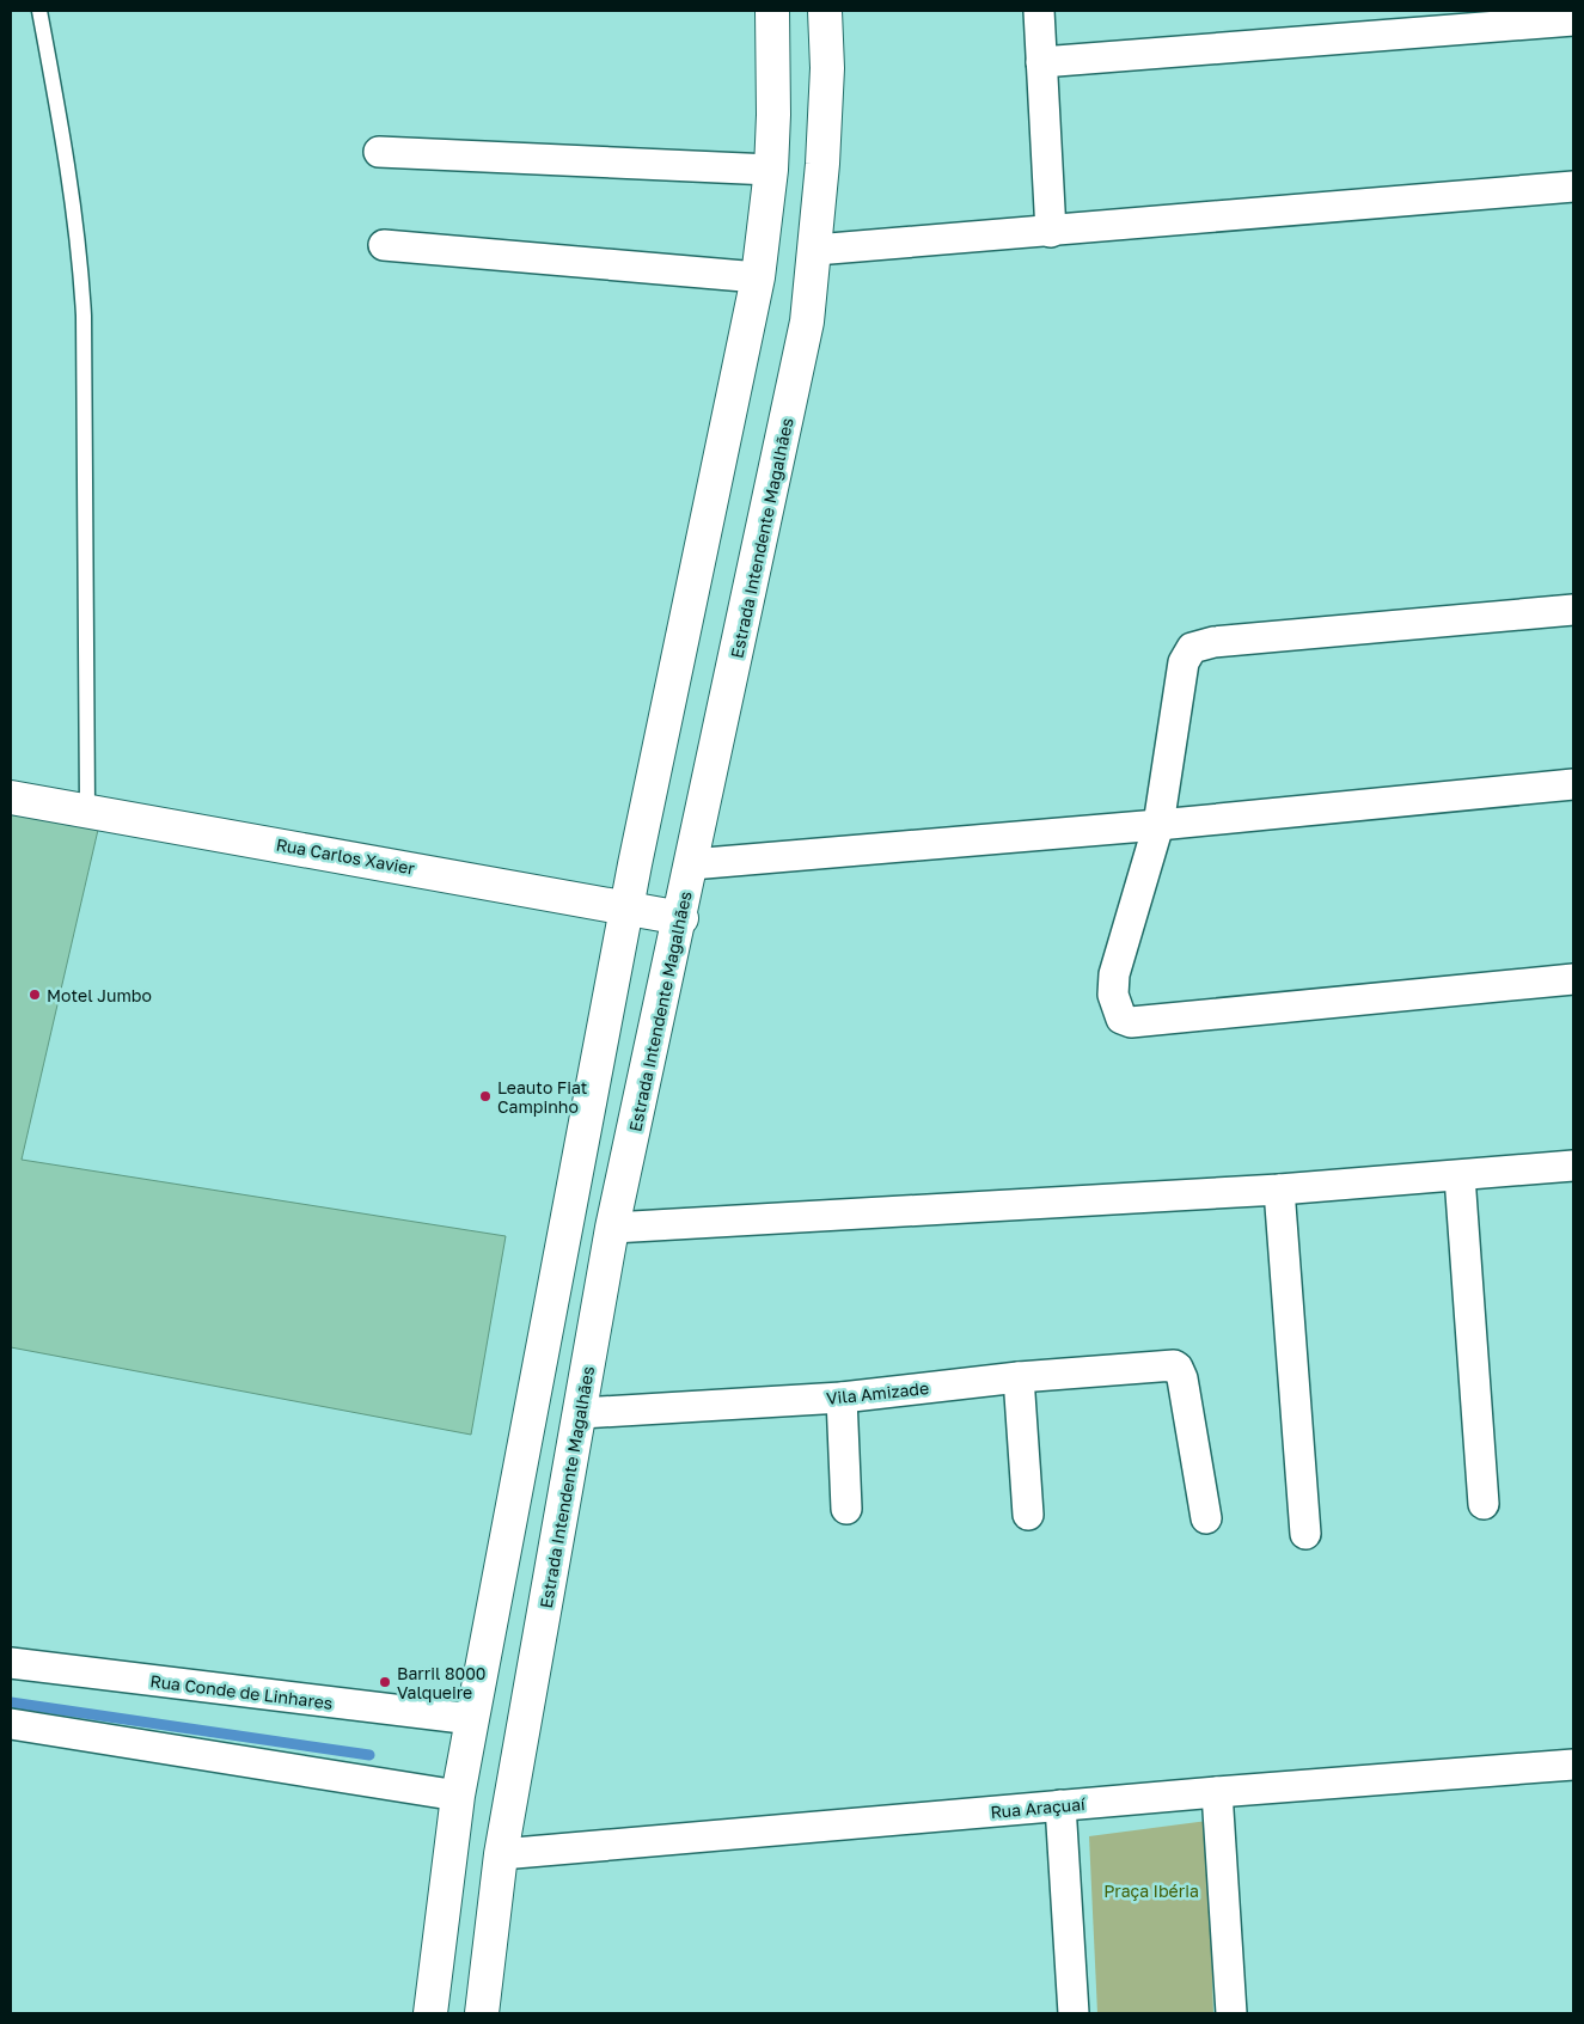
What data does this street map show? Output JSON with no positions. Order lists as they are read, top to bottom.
{
  "streets": {
    "main road": ["Estrada Intendente Magalhães", "Rua Carlos Xavier"],
    "street": ["Vila Amizade", "Rua Conde de Linhares", "Rua Araçuaí"]
  },
  "crossings": [
    ["Estrada Intendente Magalhães", "Rua Carlos Xavier"],
    ["Estrada Intendente Magalhães", "Vila Amizade"],
    ["Estrada Intendente Magalhães", "Rua Araçuaí"]
  ],
  "parks": ["Praça Ibéria"],
  "places": ["Motel Jumbo", "Leauto Fiat Campinho", "Barril 8000 Valqueire"]
}
